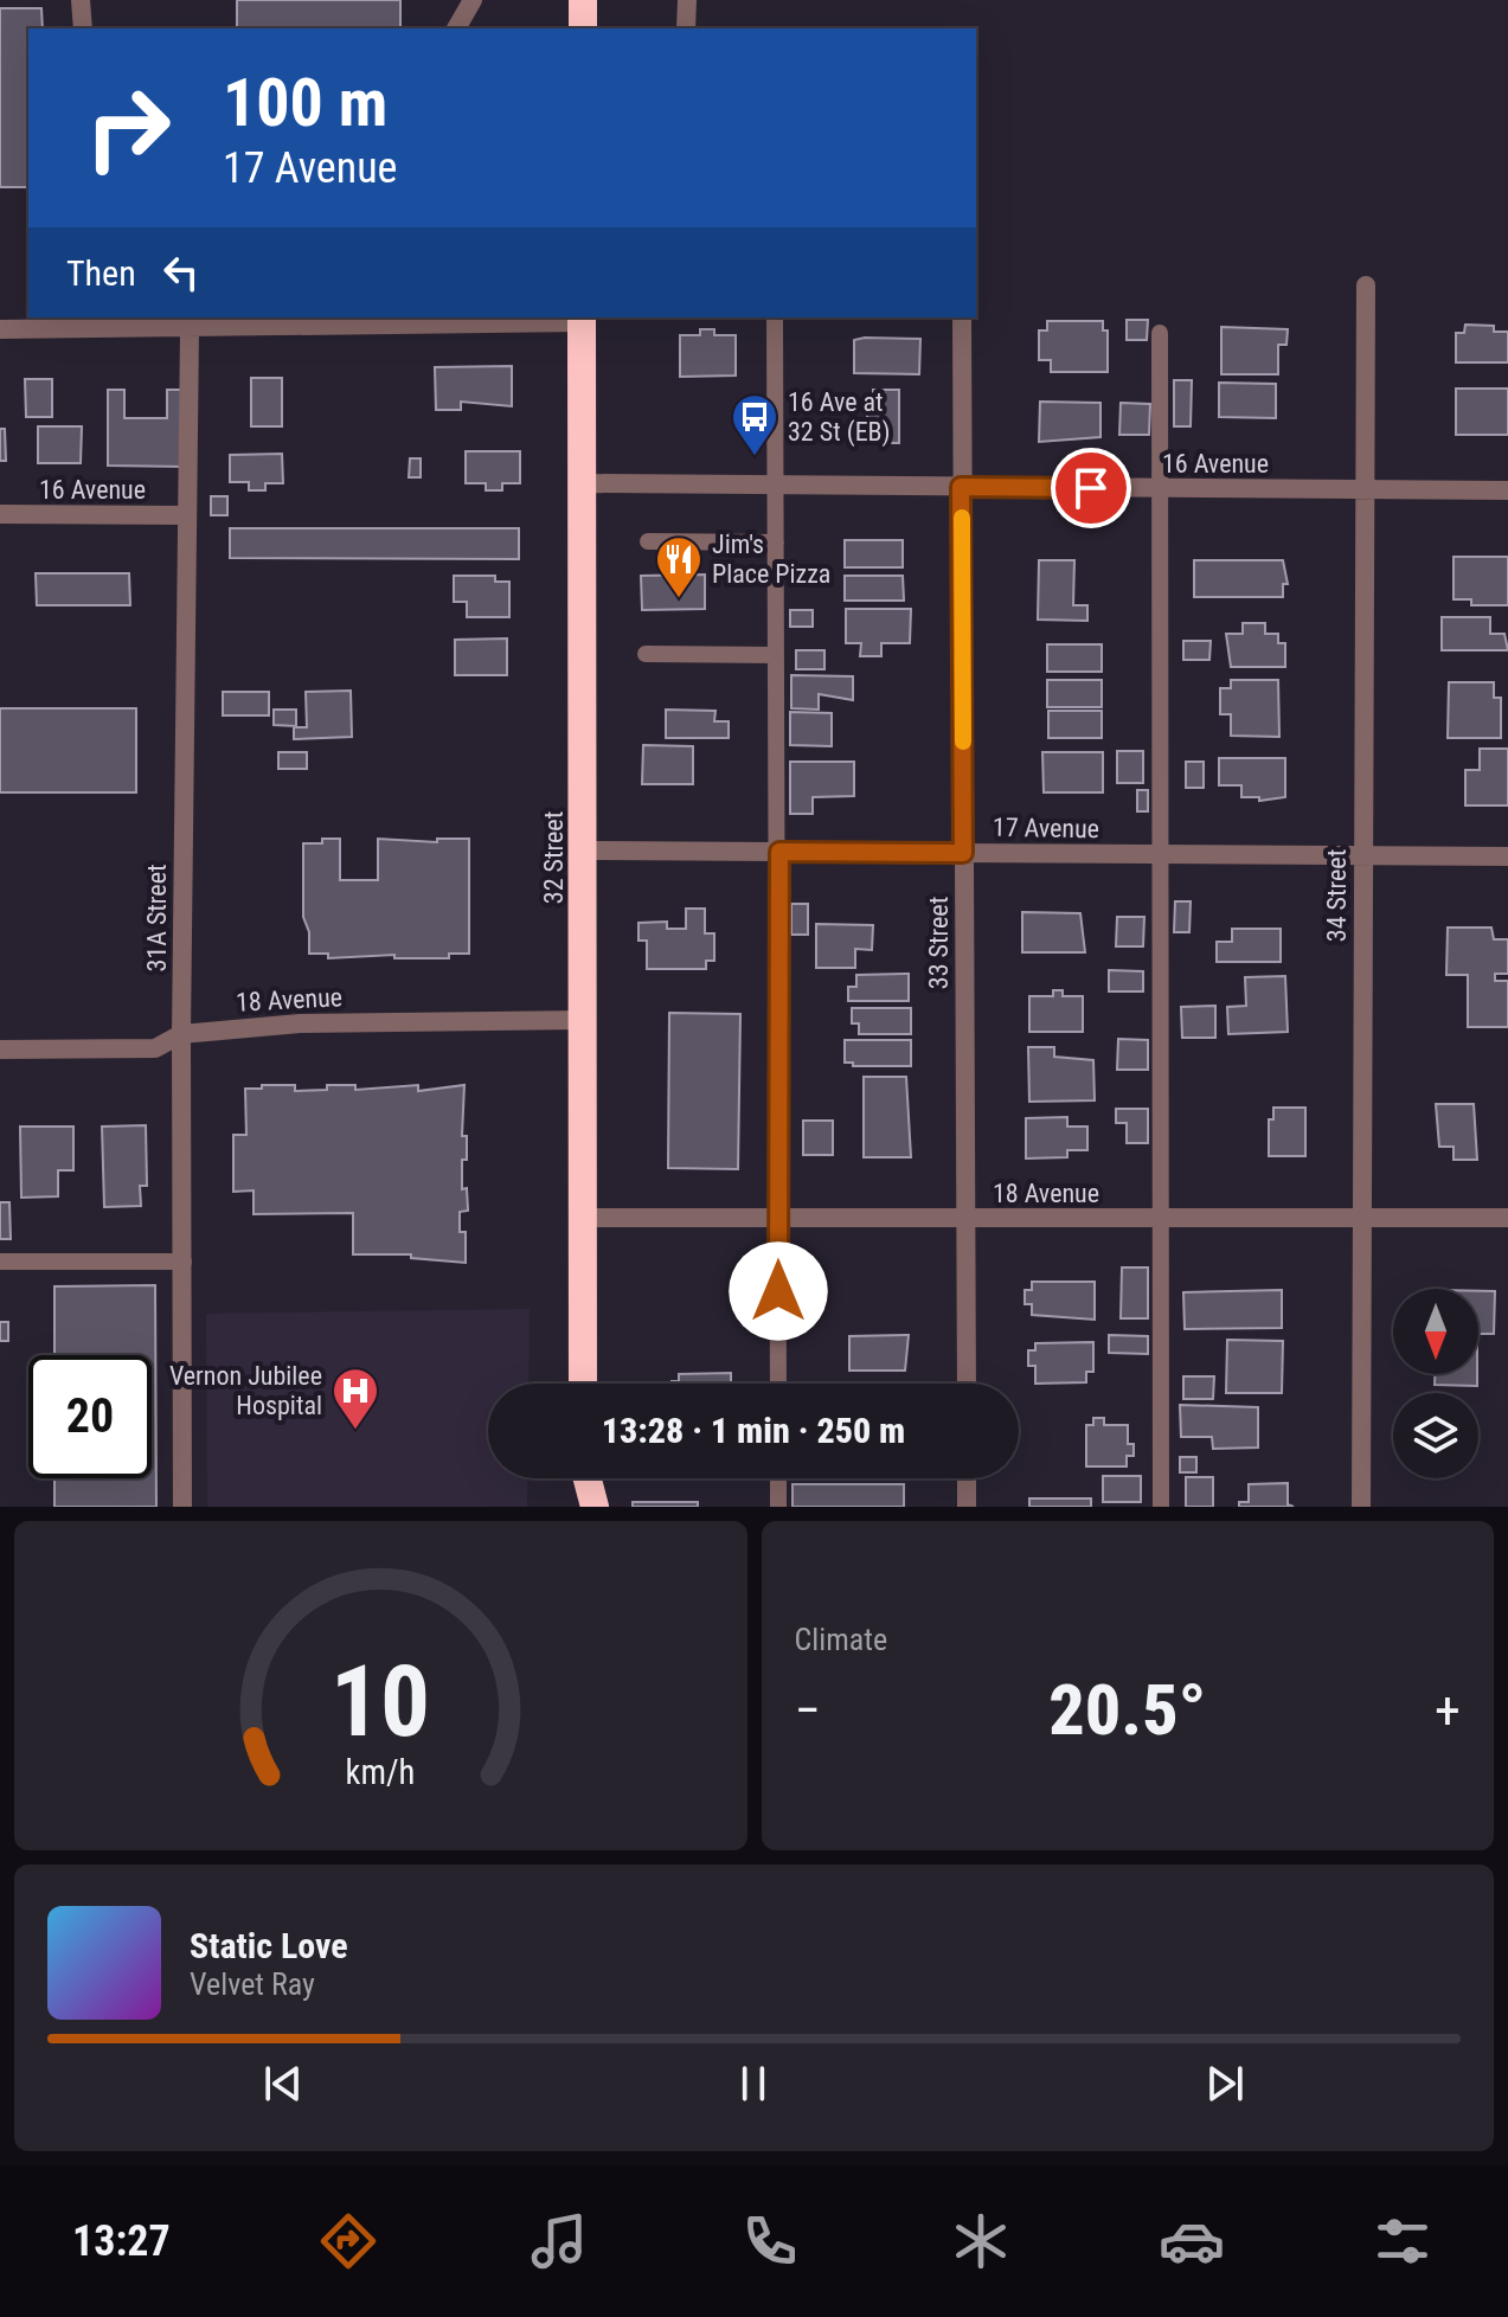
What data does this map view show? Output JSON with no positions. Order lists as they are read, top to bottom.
{
  "streets": {
    "highway": ["32 Street"],
    "street": [
      "16 Avenue",
      "17 Avenue",
      "34 Street",
      "31A Street",
      "33 Street",
      "18 Avenue"
    ]
  },
  "crossings": [
    ["16 Avenue", "32 Street"],
    ["16 Avenue", "34 Street"],
    ["16 Avenue", "31A Street"],
    ["16 Avenue", "33 Street"],
    ["17 Avenue", "32 Street"],
    ["17 Avenue", "34 Street"],
    ["17 Avenue", "33 Street"],
    ["32 Street", "18 Avenue"],
    ["34 Street", "18 Avenue"],
    ["31A Street", "18 Avenue"],
    ["33 Street", "18 Avenue"]
  ],
  "places": {
    "bus stop": ["16 Ave at 32 St (EB)"],
    "restaurant": ["Jim's Place Pizza"],
    "hospital": ["Vernon Jubilee Hospital"]
  },
  "north": "bottom",
  "page": {
    "turn": ["100 m", "17 Avenue"],
    "then": "Then",
    "limit": "20",
    "trip": "13:28 · 1 min · 250 m",
    "tile": "Climate",
    "heat": ["−", "20.5°", "+"],
    "song": ["Static Love", "Velvet Ray"],
    "tabs": "13:27",
    "gauge": ["10", "km/h"]
  }
}
